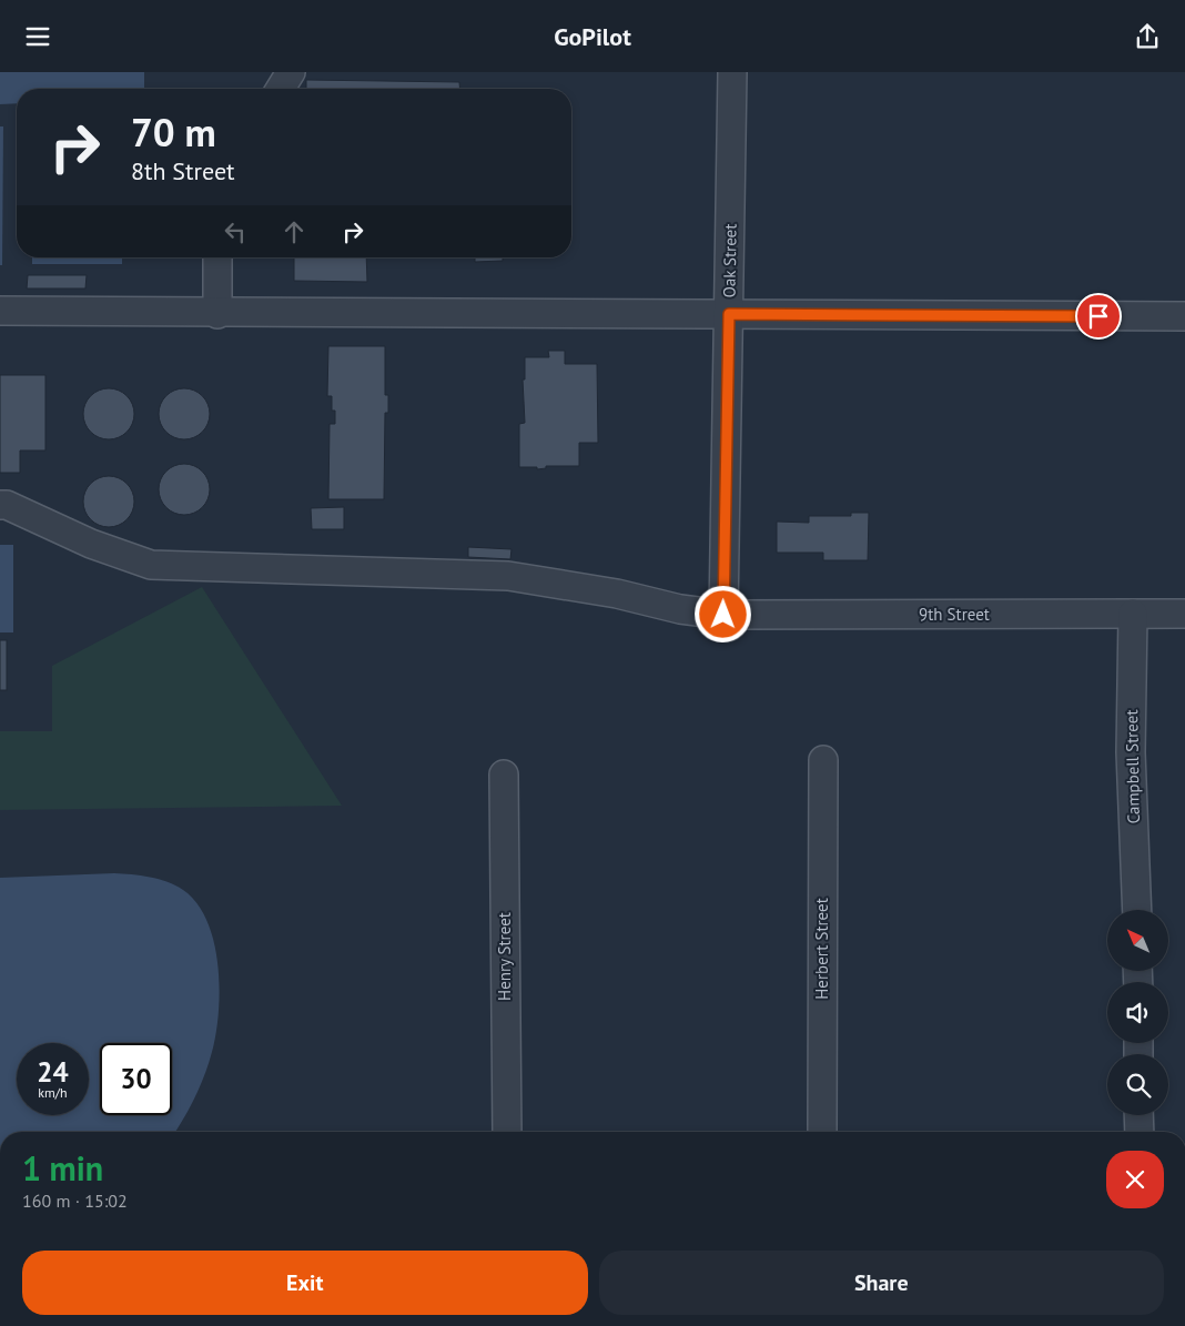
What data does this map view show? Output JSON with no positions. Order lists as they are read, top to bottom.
{
  "streets": {
    "street": [
      "Oak Street",
      "9th Street",
      "Campbell Street",
      "Herbert Street",
      "Henry Street"
    ]
  },
  "crossings": [
    ["Oak Street", "9th Street"],
    ["9th Street", "Campbell Street"]
  ],
  "north": "top left",
  "page": {
    "header": "GoPilot",
    "turn": ["70 m", "8th Street"],
    "speed": "24 km/h",
    "limit": "30",
    "heading": ["1 min", "160 m · 15:02"],
    "buttons": ["Exit", "Share"]
  }
}
